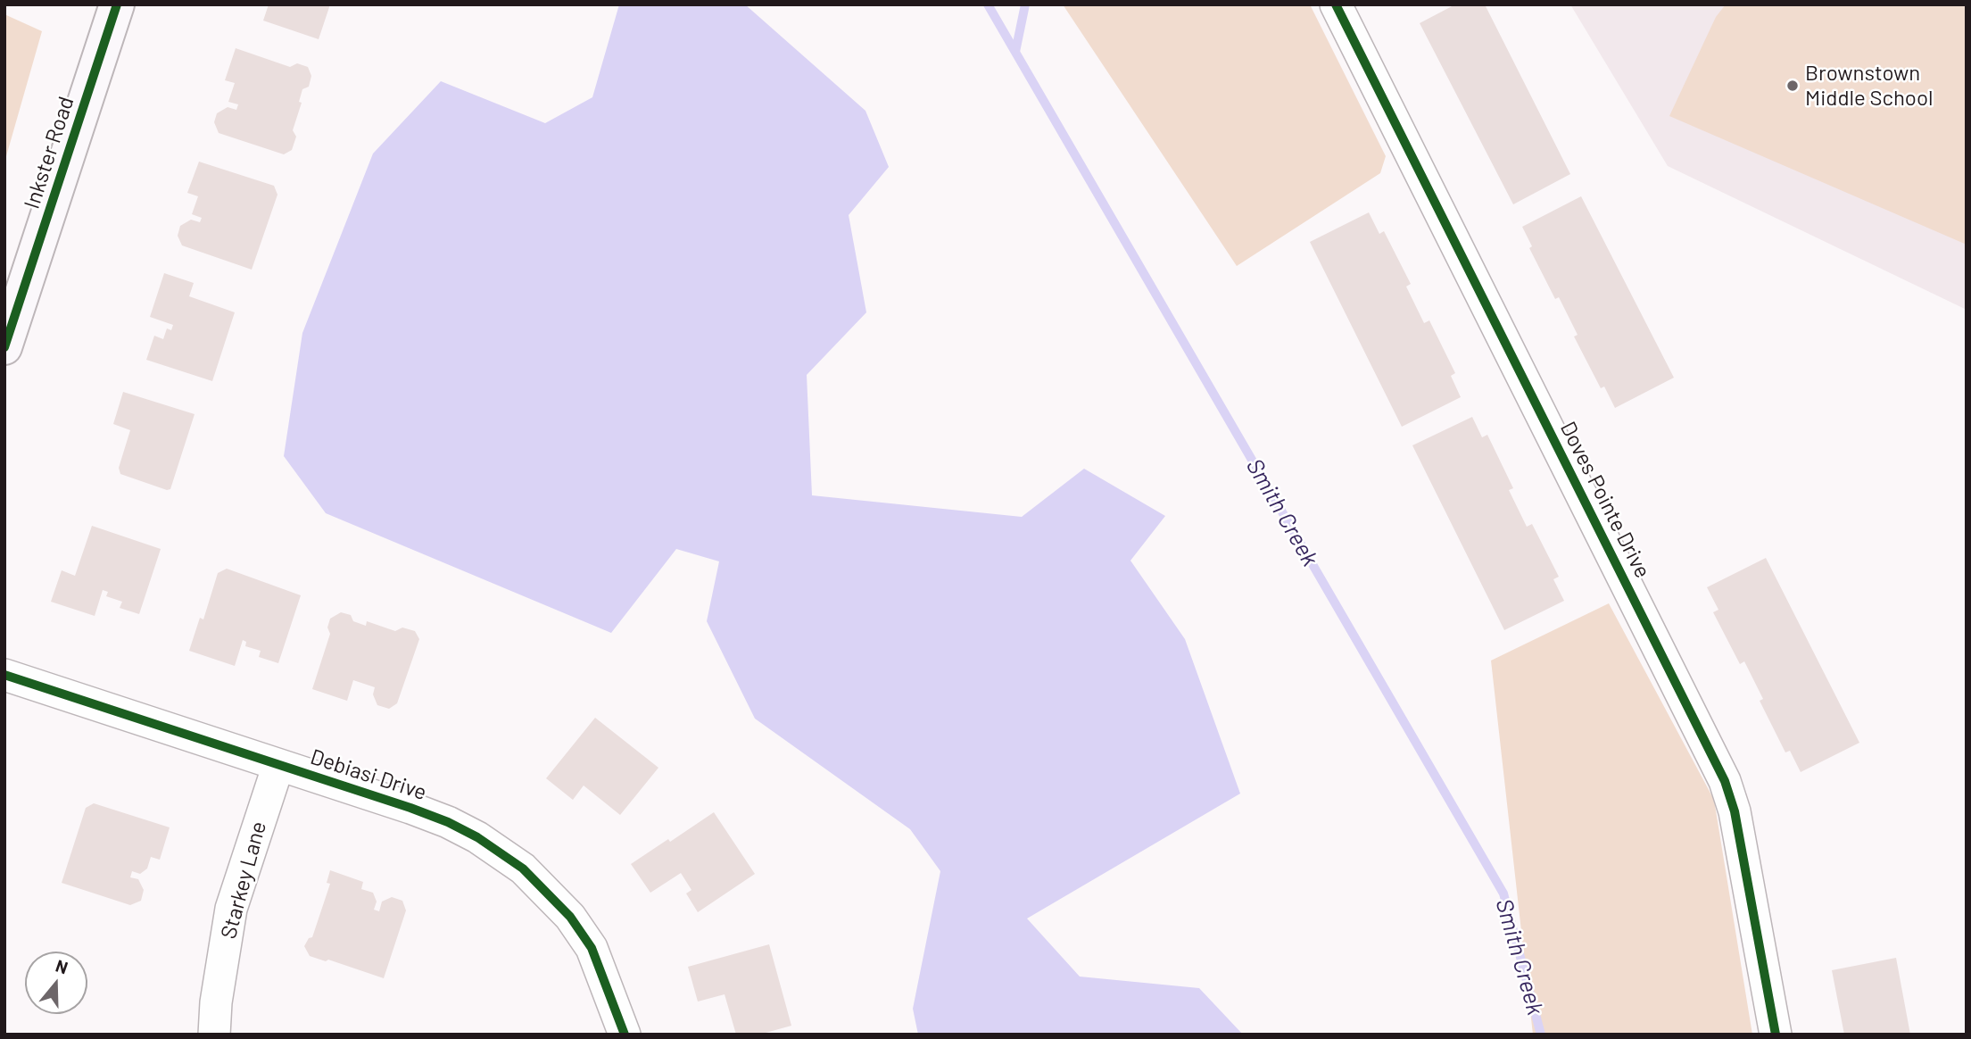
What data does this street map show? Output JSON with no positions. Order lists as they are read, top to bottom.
{
  "streets": {
    "street": [
      "Inkster Road",
      "Doves Pointe Drive",
      "Debiasi Drive",
      "Starkey Lane"
    ]
  },
  "crossings": [
    ["Debiasi Drive", "Starkey Lane"]
  ],
  "water": ["Smith Creek"],
  "places": ["Brownstown Middle School"],
  "north": "top"
}
